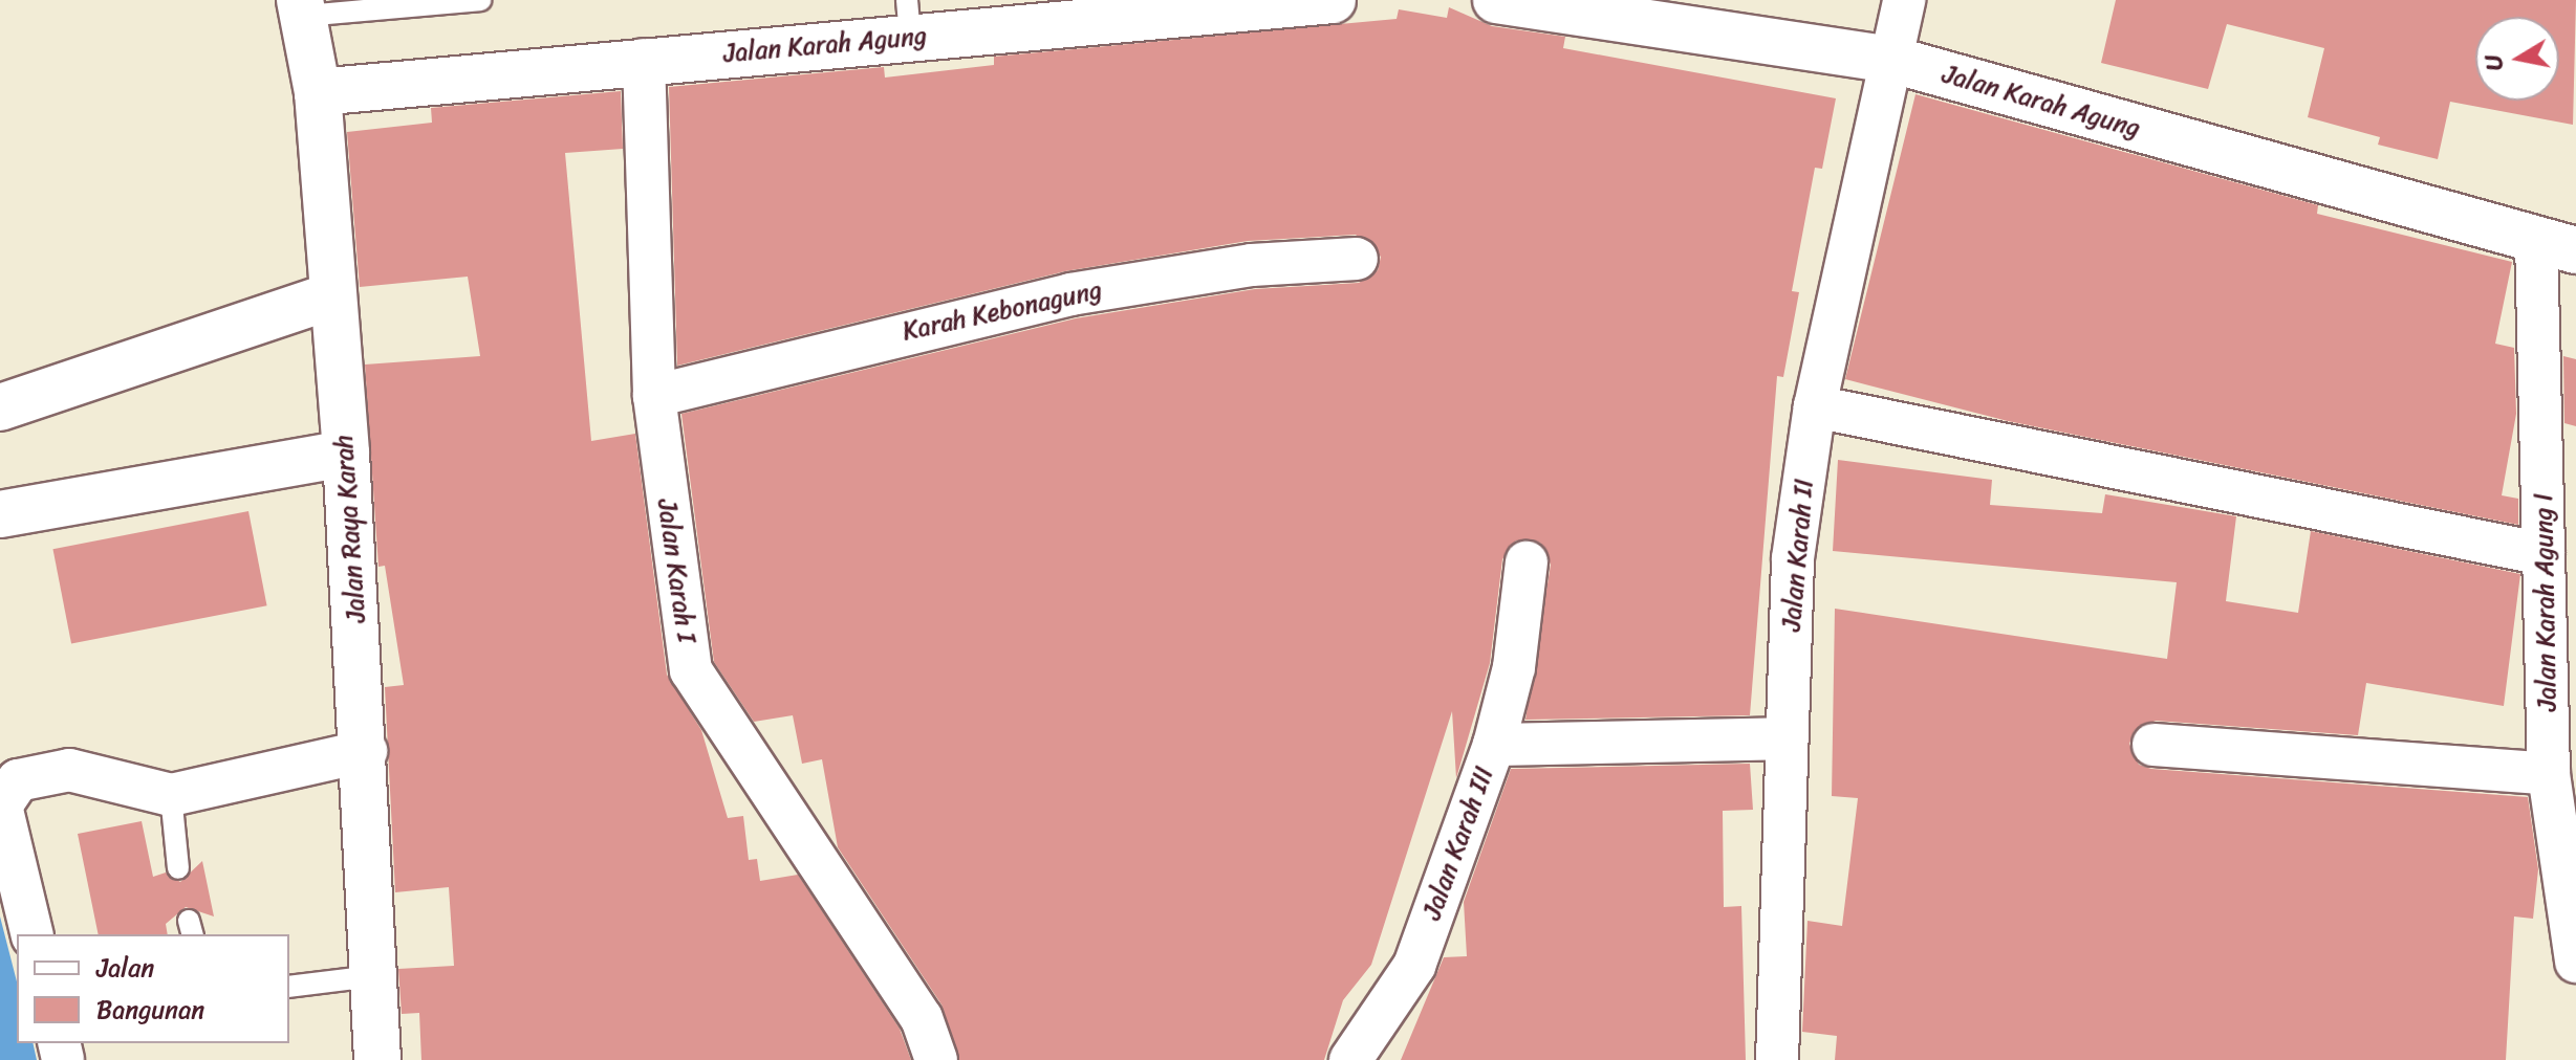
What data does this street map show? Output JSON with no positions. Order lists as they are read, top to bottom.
{
  "streets": {
    "street": [
      "Jalan Karah Agung",
      "Karah Kebonagung",
      "Jalan Raya Karah",
      "Jalan Karah II",
      "Jalan Karah I",
      "Jalan Karah Agung I",
      "Jalan Karah III"
    ]
  },
  "crossings": [
    ["Jalan Karah Agung", "Jalan Raya Karah"],
    ["Jalan Karah Agung", "Jalan Karah II"],
    ["Jalan Karah Agung", "Jalan Karah I"],
    ["Jalan Karah Agung", "Jalan Karah Agung I"],
    ["Karah Kebonagung", "Jalan Karah I"],
    ["Jalan Karah II", "Jalan Karah III"]
  ],
  "legend": ["Jalan", "Bangunan"],
  "north": "left"
}
